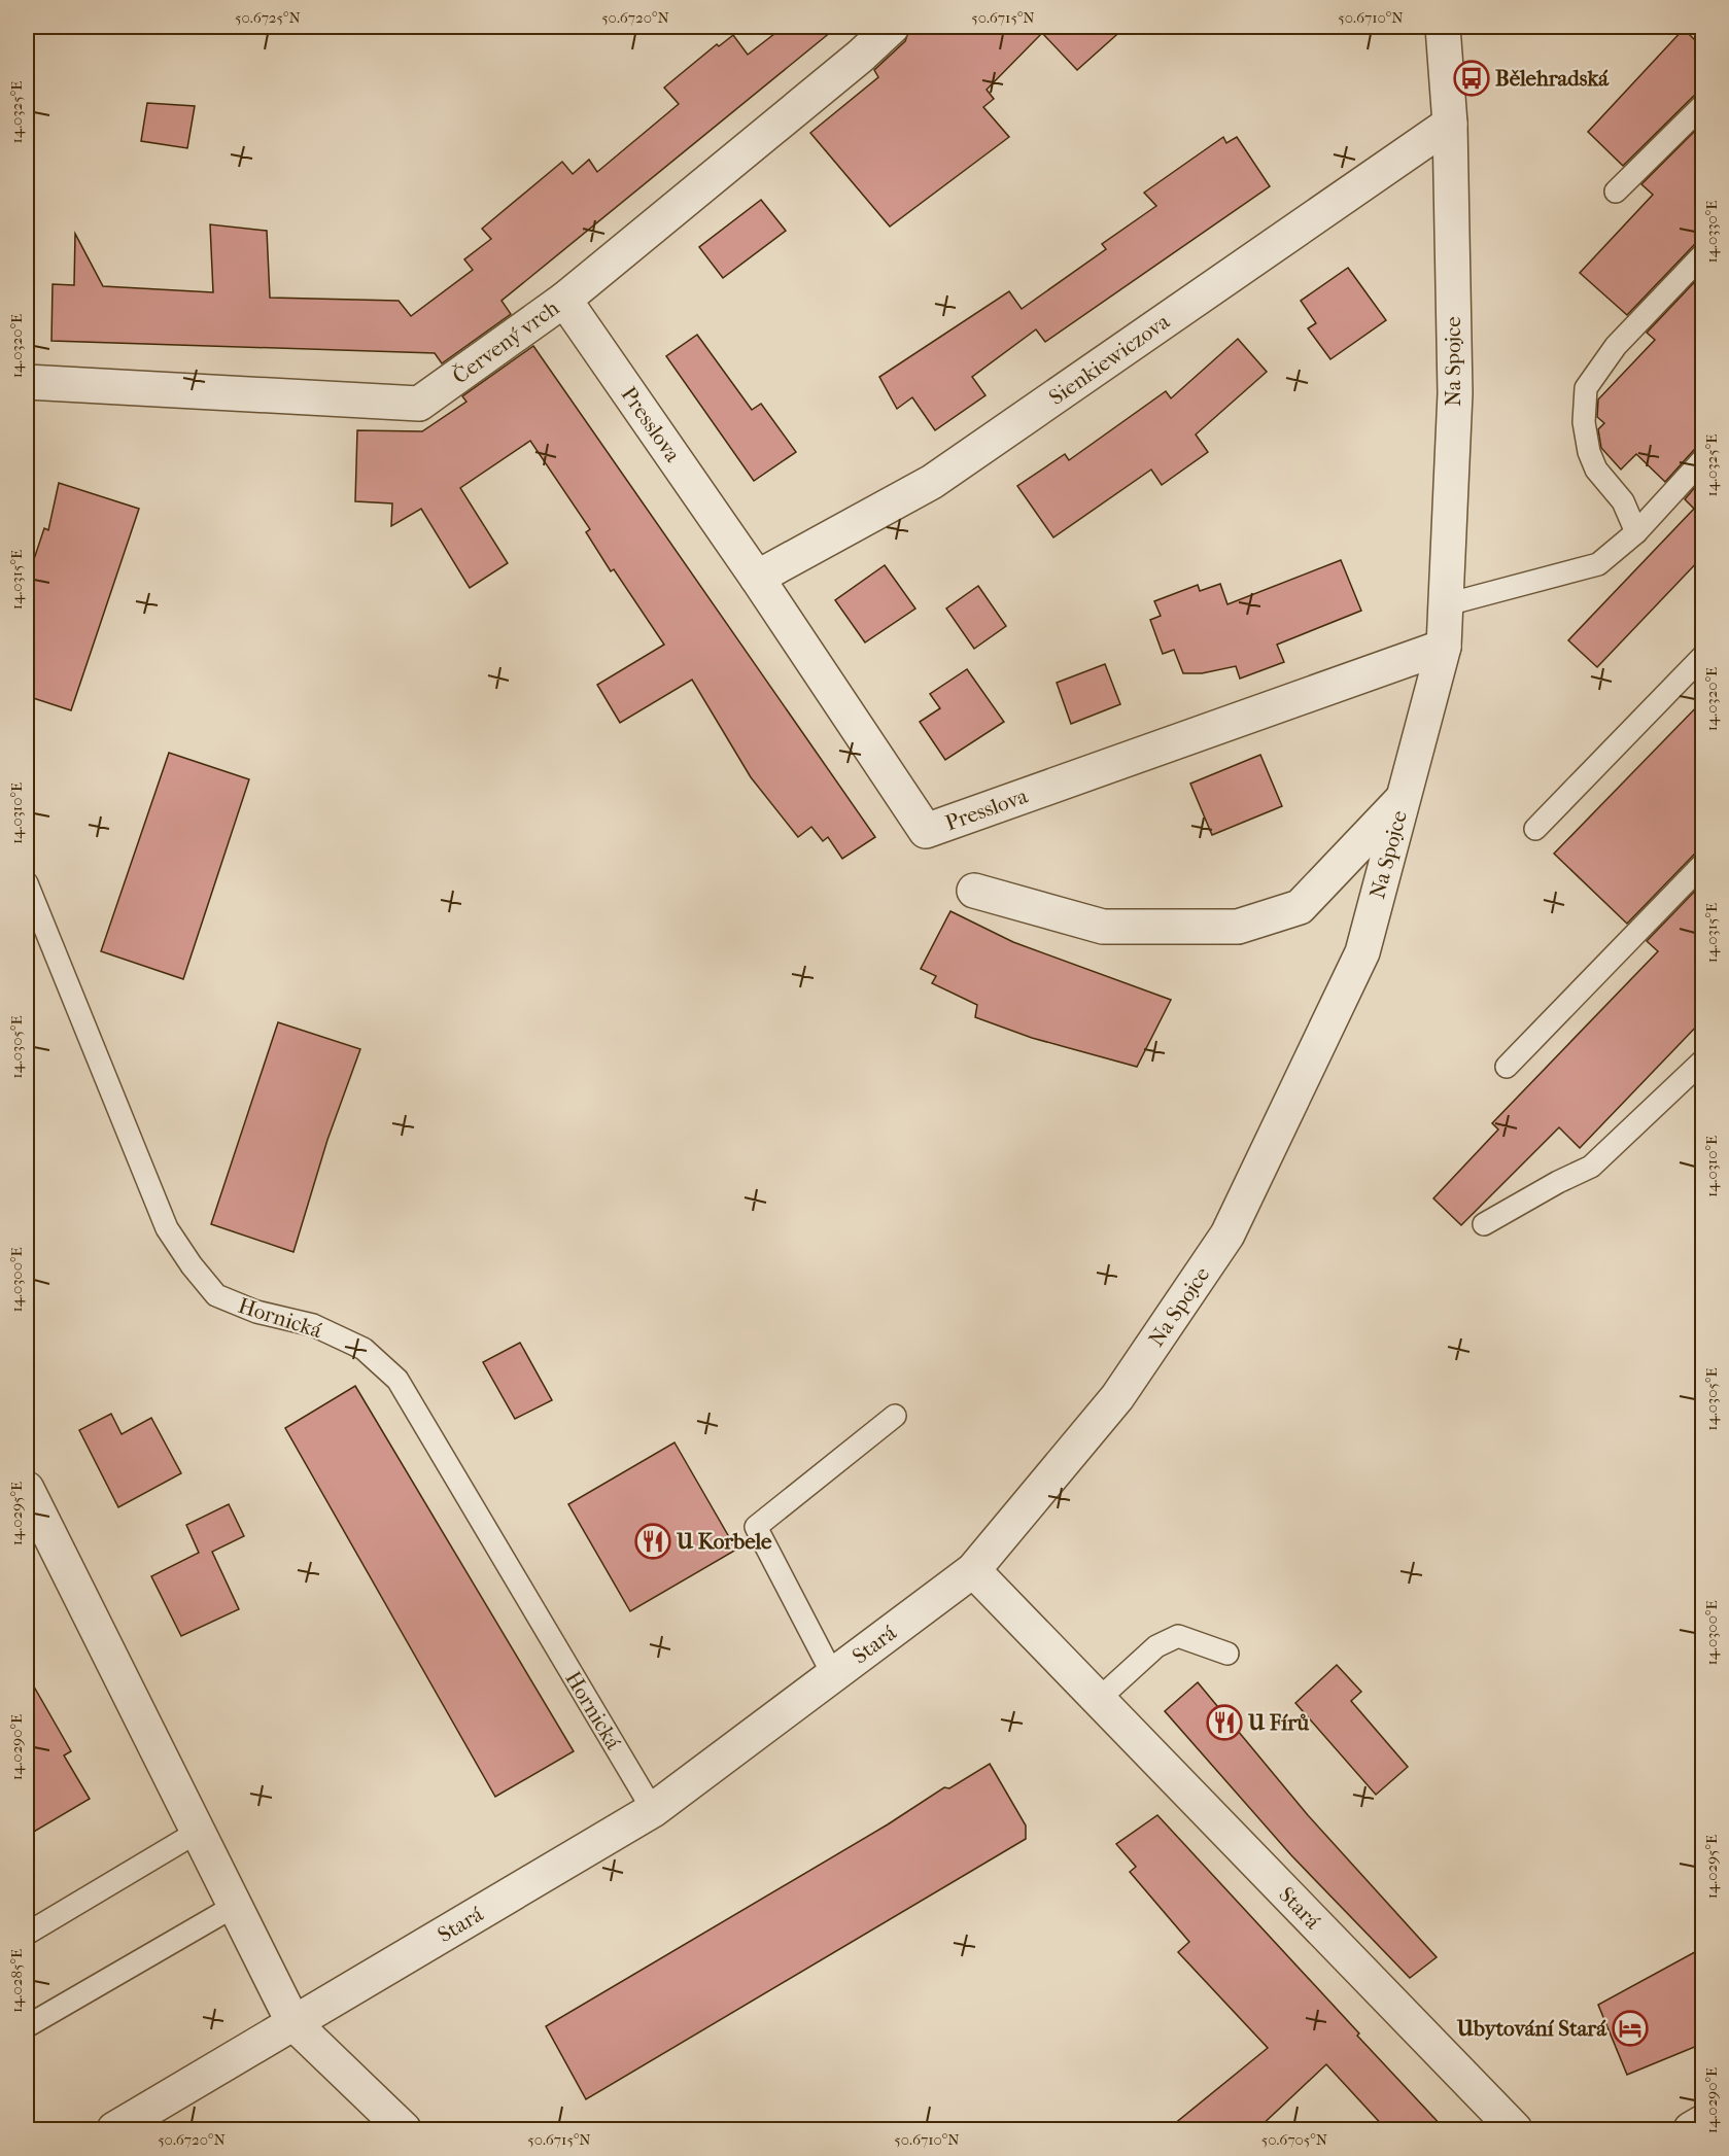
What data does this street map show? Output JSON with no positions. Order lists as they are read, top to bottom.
{
  "streets": {
    "street": [
      "Červený vrch",
      "Sienkiewiczova",
      "Na Spojce",
      "Presslova",
      "Stará"
    ],
    "lane": ["Hornická"]
  },
  "crossings": [
    ["Červený vrch", "Presslova"],
    ["Sienkiewiczova", "Na Spojce"],
    ["Sienkiewiczova", "Presslova"],
    ["Na Spojce", "Presslova"],
    ["Na Spojce", "Stará"],
    ["Hornická", "Stará"]
  ],
  "places": {
    "bus stop": ["Bělehradská"],
    "restaurant": ["U Korbele", "U Fírů"],
    "hotel": ["Ubytování Stará"]
  },
  "coordinates": [
    "50.6725°N",
    "50.6720°N",
    "50.6715°N",
    "50.6710°N",
    "14.0325°E",
    "14.0330°E",
    "14.0320°E",
    "14.0315°E",
    "14.0310°E",
    "14.0305°E",
    "14.0300°E",
    "14.0295°E",
    "14.0290°E",
    "14.0285°E",
    "50.6705°N"
  ]
}
